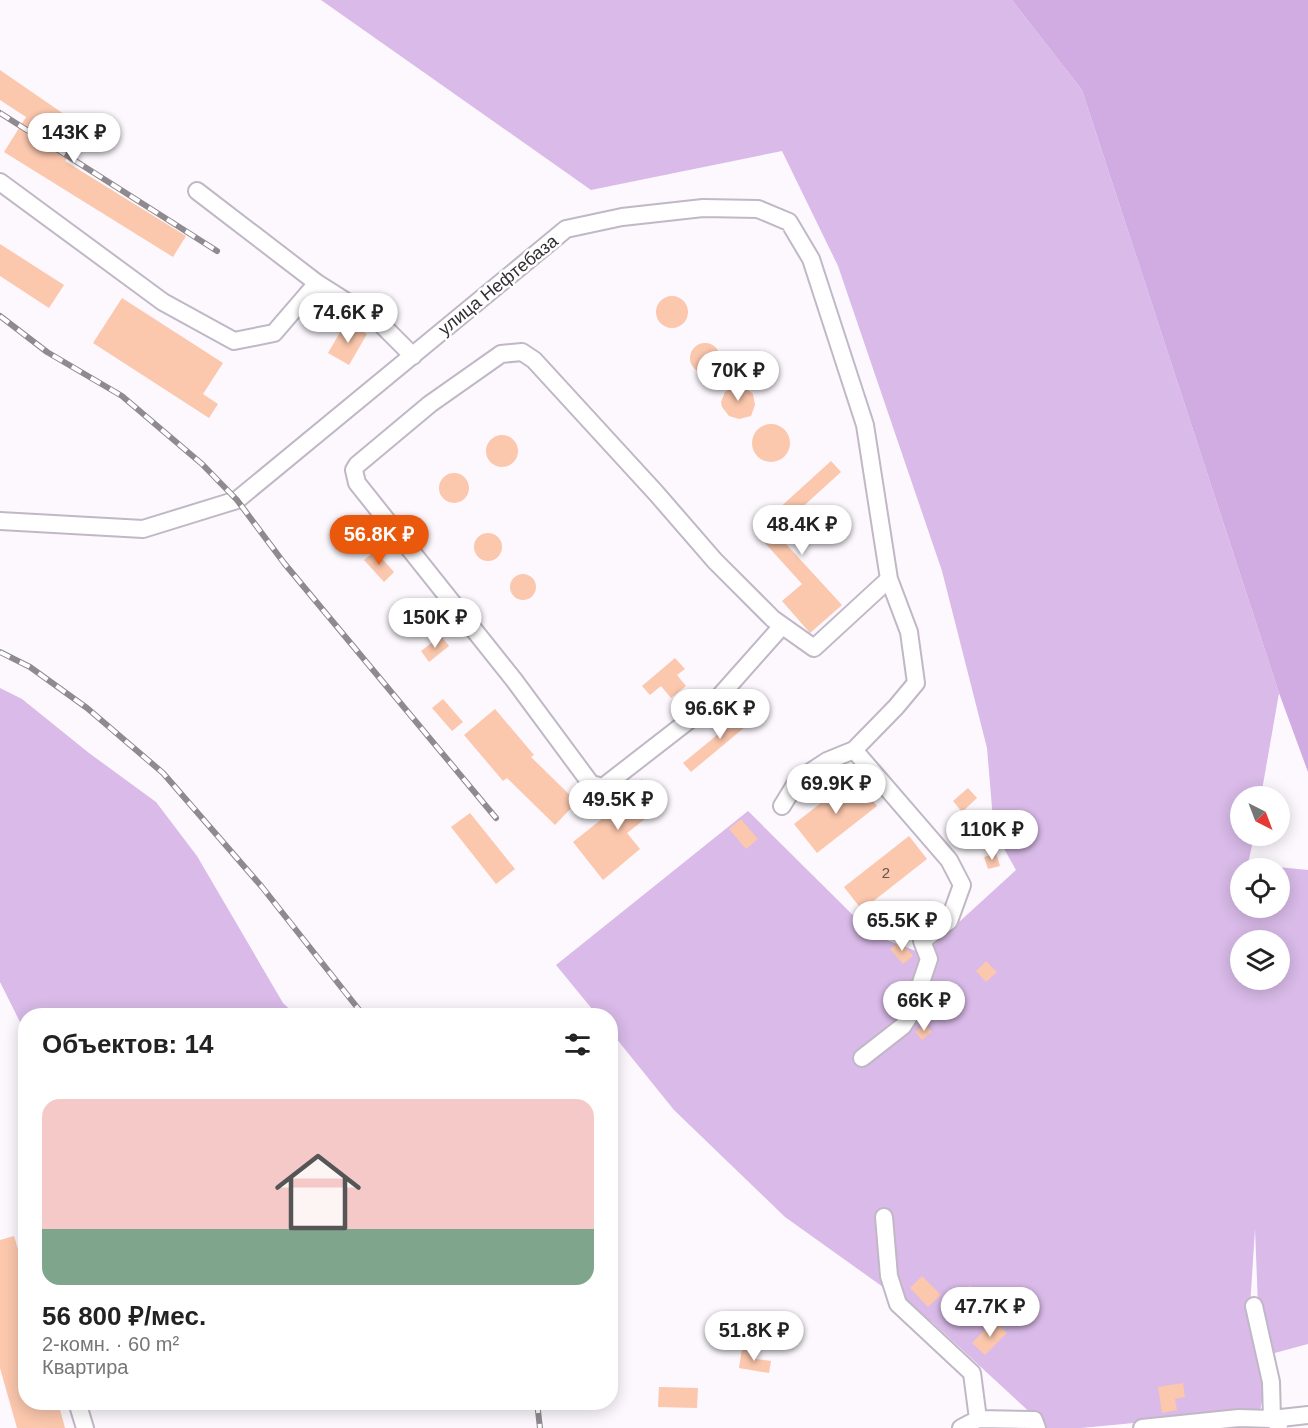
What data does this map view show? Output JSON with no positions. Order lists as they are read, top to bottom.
{
  "streets": {
    "street": ["улица Нефтебаза"]
  },
  "house_numbers": ["2"],
  "north": "bottom right",
  "page": {
    "price": [
      "143K ₽",
      "74.6K ₽",
      "70K ₽",
      "48.4K ₽",
      "56.8K ₽",
      "150K ₽",
      "96.6K ₽",
      "69.9K ₽",
      "49.5K ₽",
      "110K ₽",
      "65.5K ₽",
      "66K ₽",
      "47.7K ₽",
      "51.8K ₽"
    ],
    "heading": "Объектов: 14",
    "list": [
      {
        "name": "56 800 ₽/мес.",
        "note": "2-комн. · 60 m² · Квартира"
      }
    ]
  }
}
